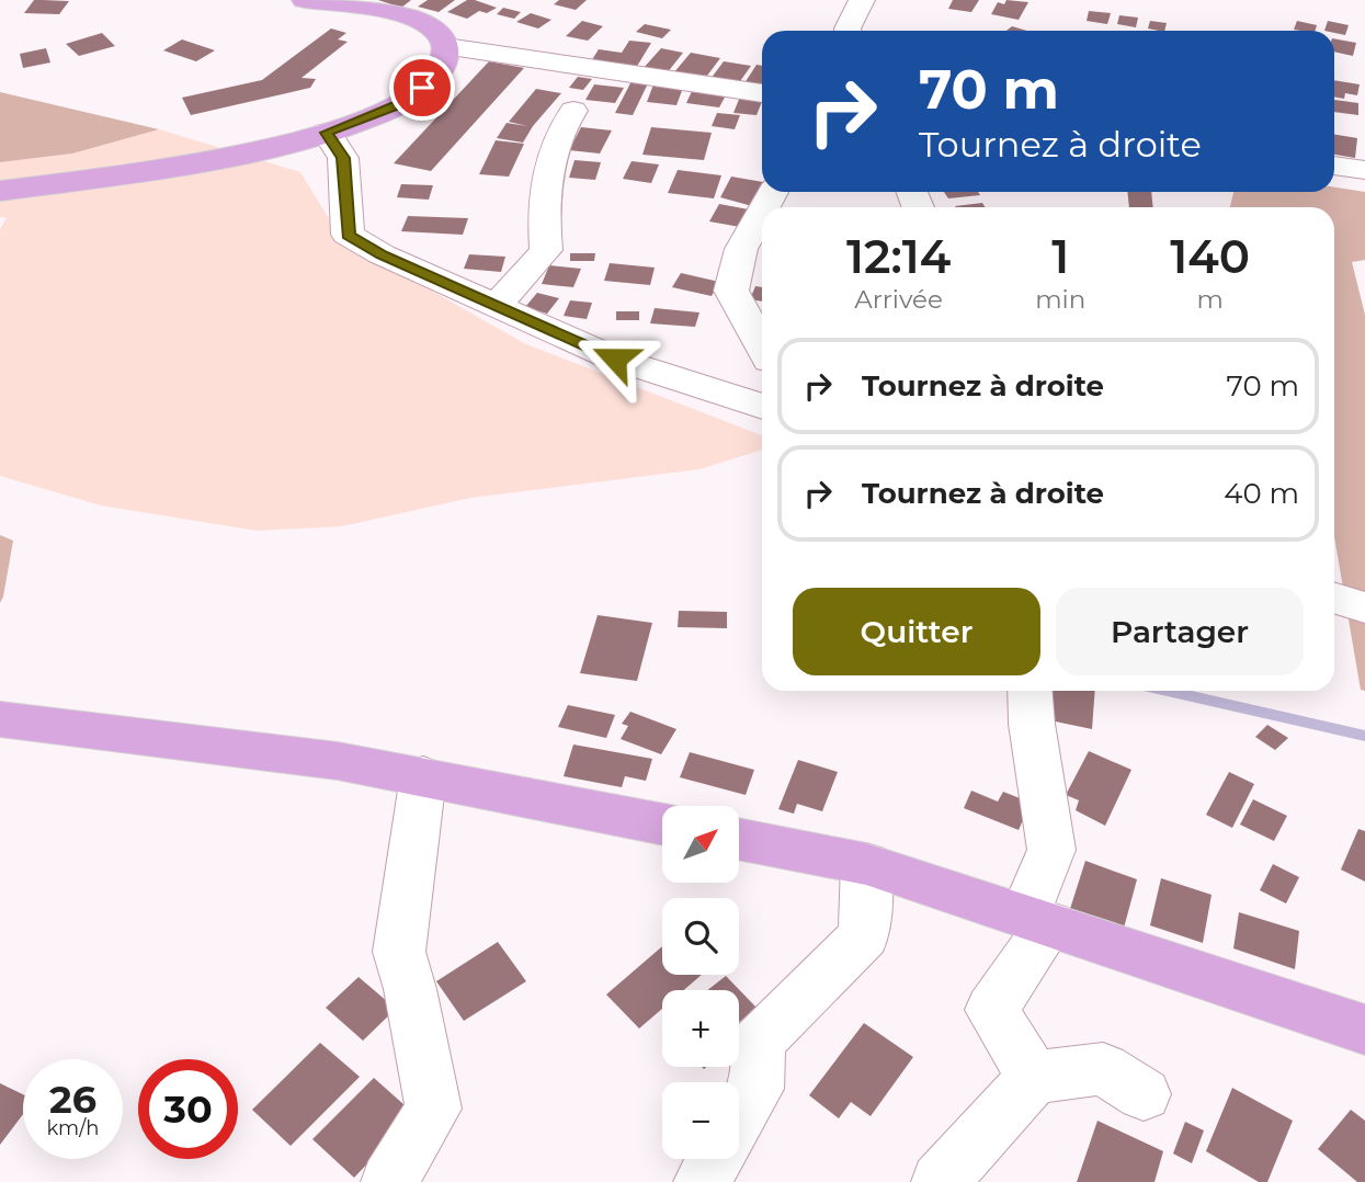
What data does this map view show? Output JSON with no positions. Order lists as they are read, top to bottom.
{
  "north": "top right",
  "page": {
    "turn": ["70 m", "Tournez à droite"],
    "eta": [
      "12:14",
      "Arrivée",
      "1",
      "min",
      "140",
      "m"
    ],
    "list": [
      {
        "name": "Tournez à droite",
        "value": "70 m"
      },
      {
        "name": "Tournez à droite",
        "value": "40 m"
      }
    ],
    "buttons": ["Quitter", "Partager"],
    "map_buttons": ["+", "−"],
    "speed": "26 km/h",
    "limit": "30"
  }
}
